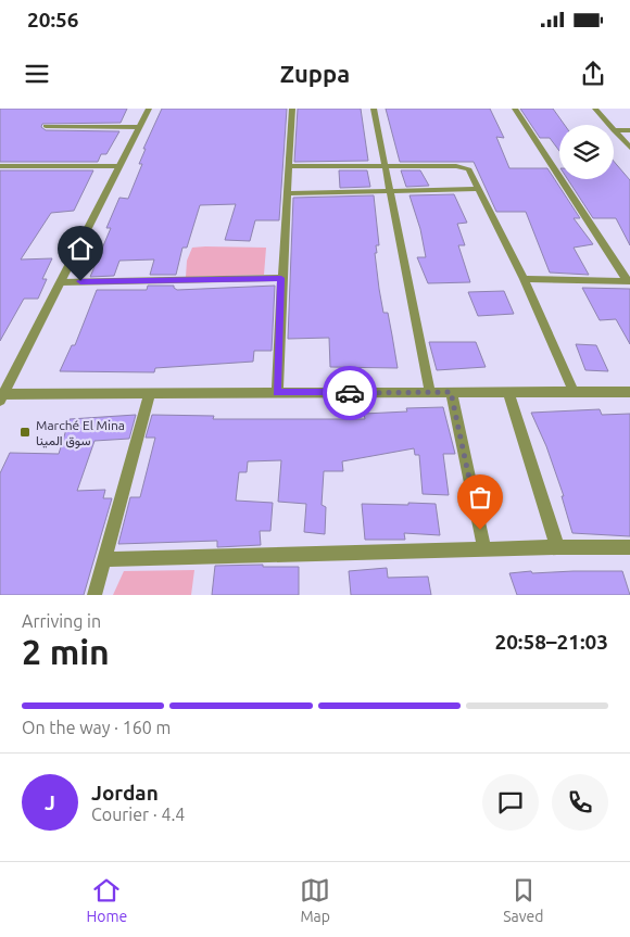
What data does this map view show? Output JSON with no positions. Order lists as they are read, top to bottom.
{
  "places": {
    "transit": ["Marché El Mina سوق المينا"]
  },
  "page": {
    "status": "20:56",
    "header": "Zuppa",
    "heading": ["2 min", "Arriving in", "20:58–21:03"],
    "panel": ["Jordan", "Courier · 4.4"],
    "bar": "On the way · 160 m",
    "round": "J",
    "tabs": ["Home", "Map", "Saved"]
  }
}
